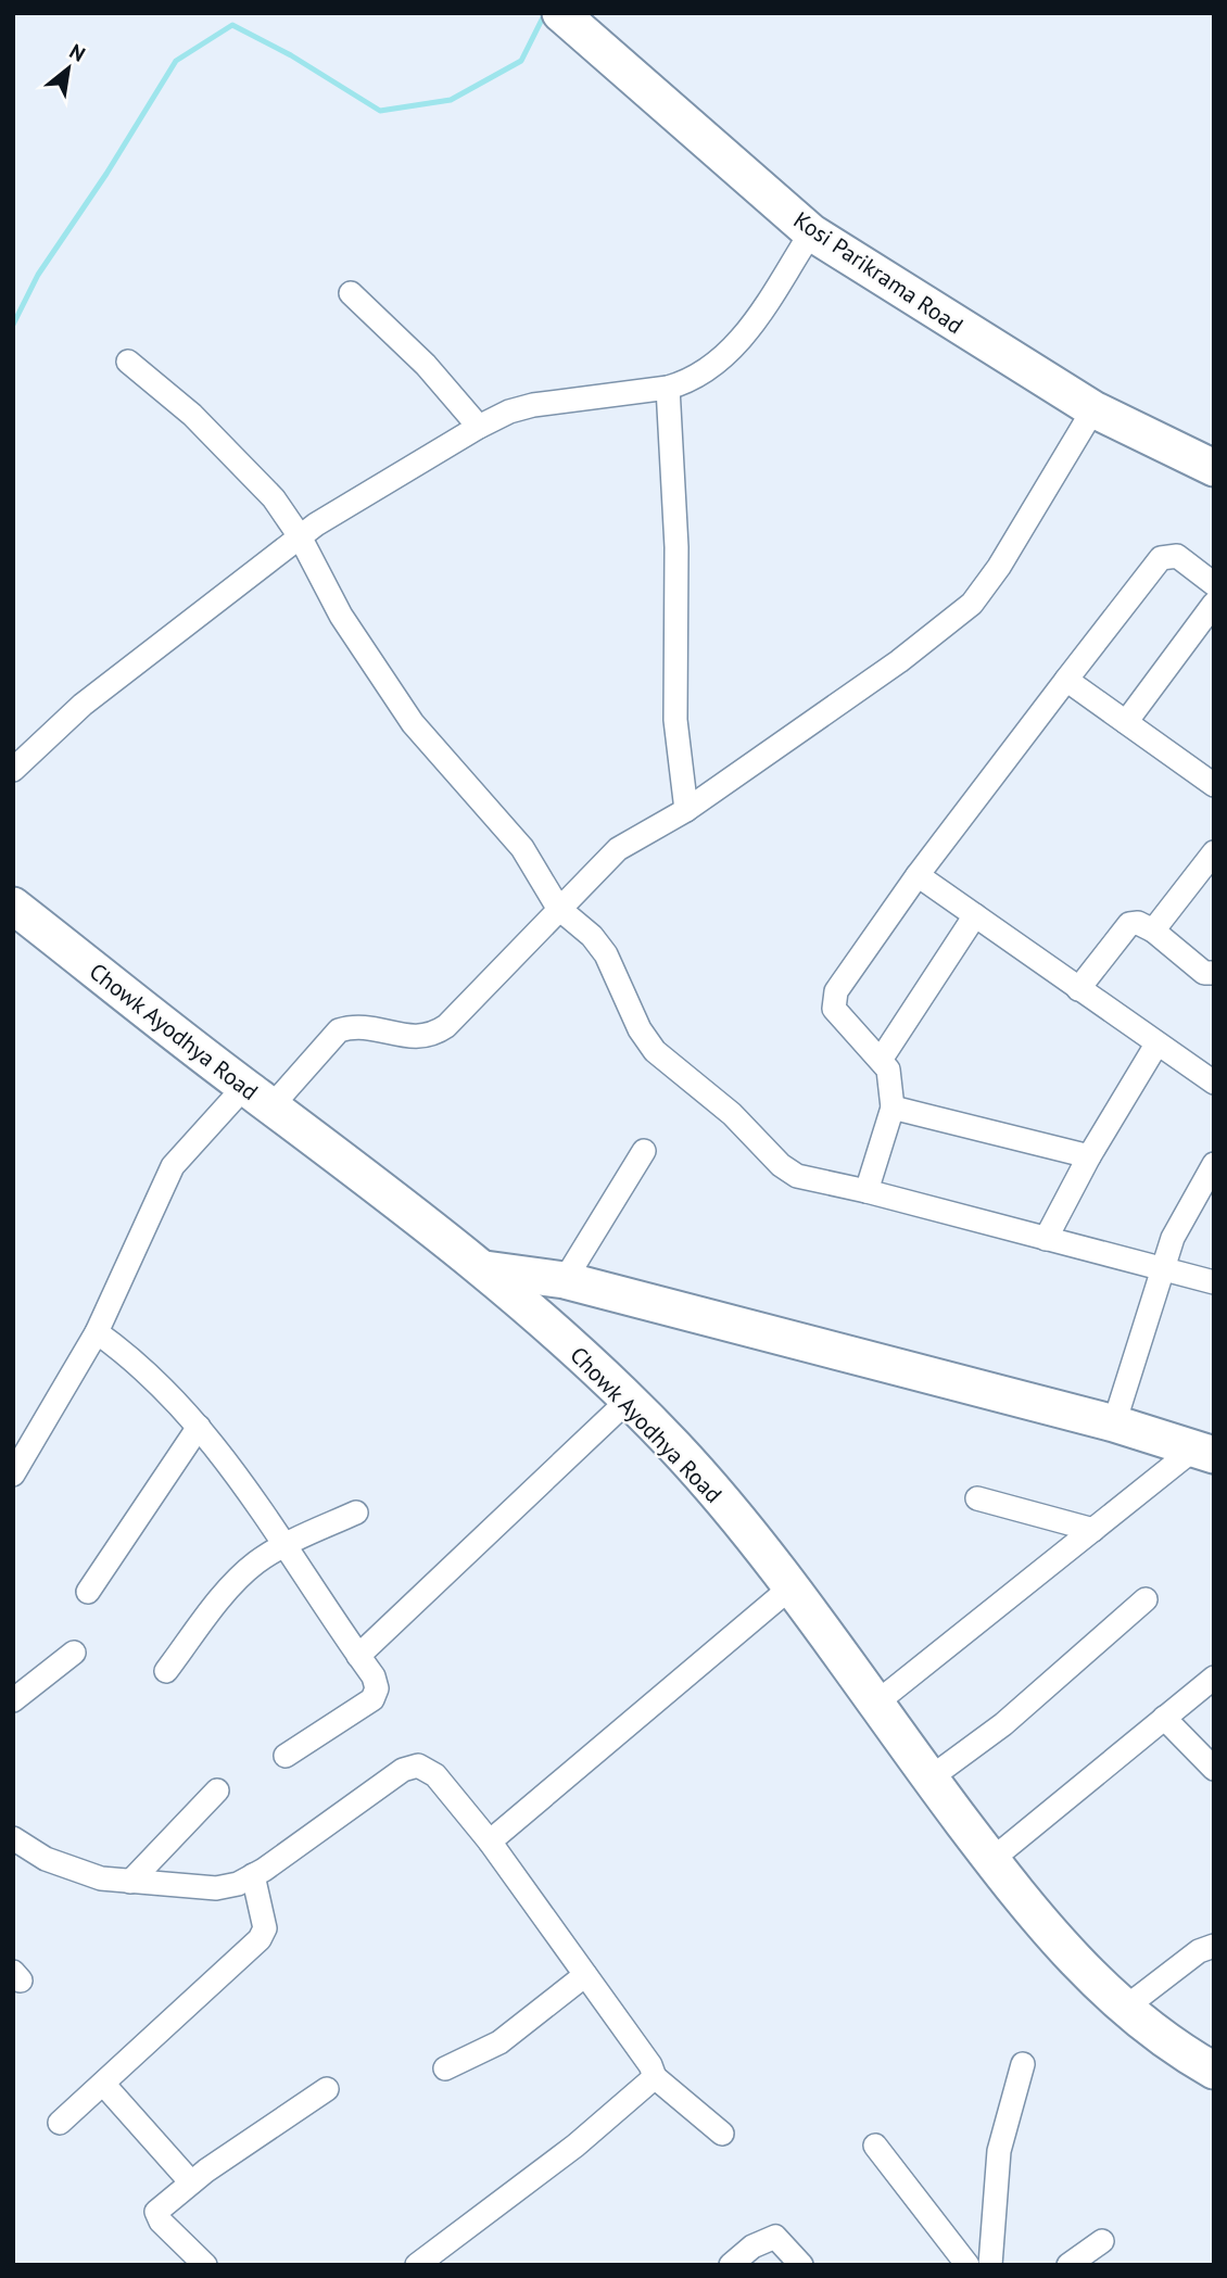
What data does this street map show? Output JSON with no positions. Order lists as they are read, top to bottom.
{
  "streets": {
    "main road": ["Kosi Parikrama Road", "Chowk Ayodhya Road"]
  },
  "north": "top right"
}
